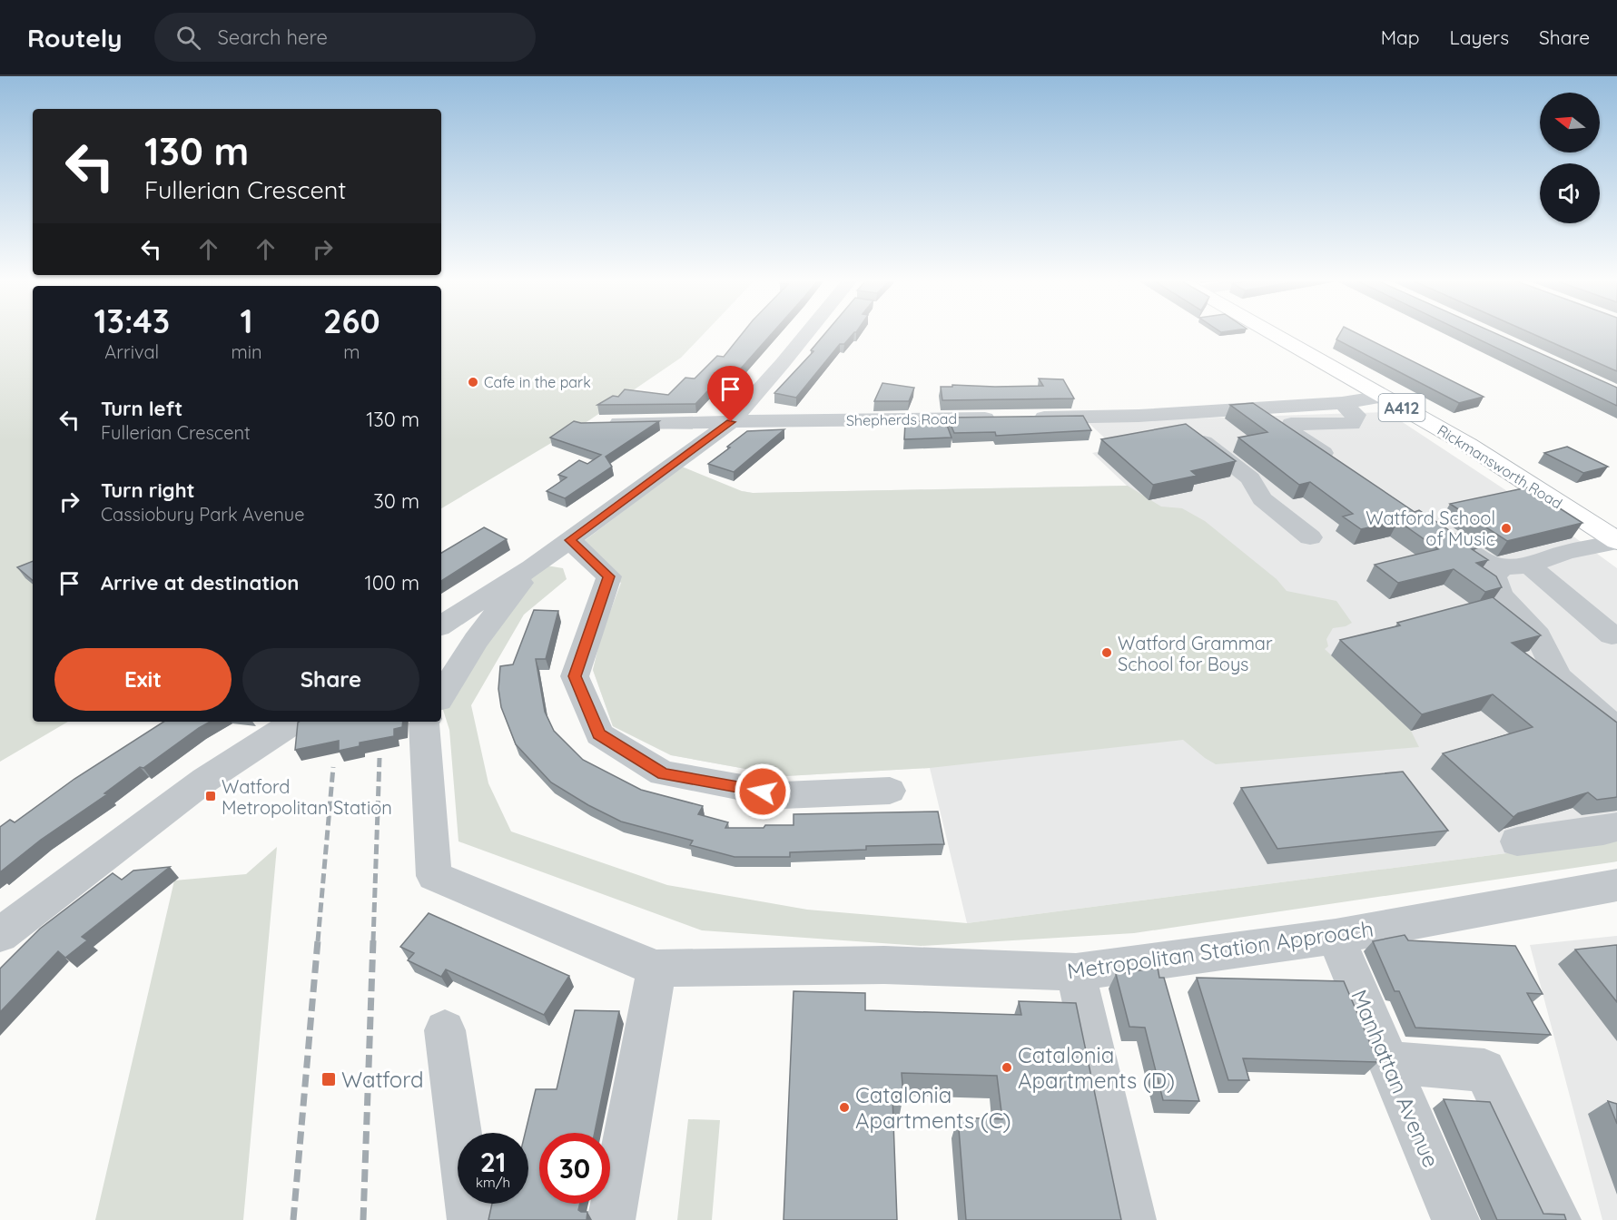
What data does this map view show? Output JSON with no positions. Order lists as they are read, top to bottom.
{
  "streets": {
    "main road": ["A412", "Rickmansworth Road"],
    "street": ["Shepherds Road", "Metropolitan Station Approach", "Manhattan Avenue"]
  },
  "crossings": [
    ["Metropolitan Station Approach", "Manhattan Avenue"]
  ],
  "places": {
    "other": [
      "Cafe in the park",
      "Watford School of Music",
      "Watford Grammar School for Boys",
      "Catalonia Apartments (D)",
      "Catalonia Apartments (C)"
    ],
    "transit": ["Watford Metropolitan Station", "Watford"]
  },
  "north": "left",
  "page": {
    "header": "Routely",
    "search": "Search here",
    "nav": ["Map", "Layers", "Share"],
    "turn": ["130 m", "Fullerian Crescent"],
    "eta": [
      "13:43",
      "Arrival",
      "1",
      "min",
      "260",
      "m"
    ],
    "list": [
      {
        "name": "Turn left",
        "note": "Fullerian Crescent",
        "value": "130 m"
      },
      {
        "name": "Turn right",
        "note": "Cassiobury Park Avenue",
        "value": "30 m"
      },
      {
        "name": "Arrive at destination",
        "value": "100 m"
      }
    ],
    "buttons": ["Exit", "Share"],
    "speed": "21 km/h",
    "limit": "30"
  }
}
